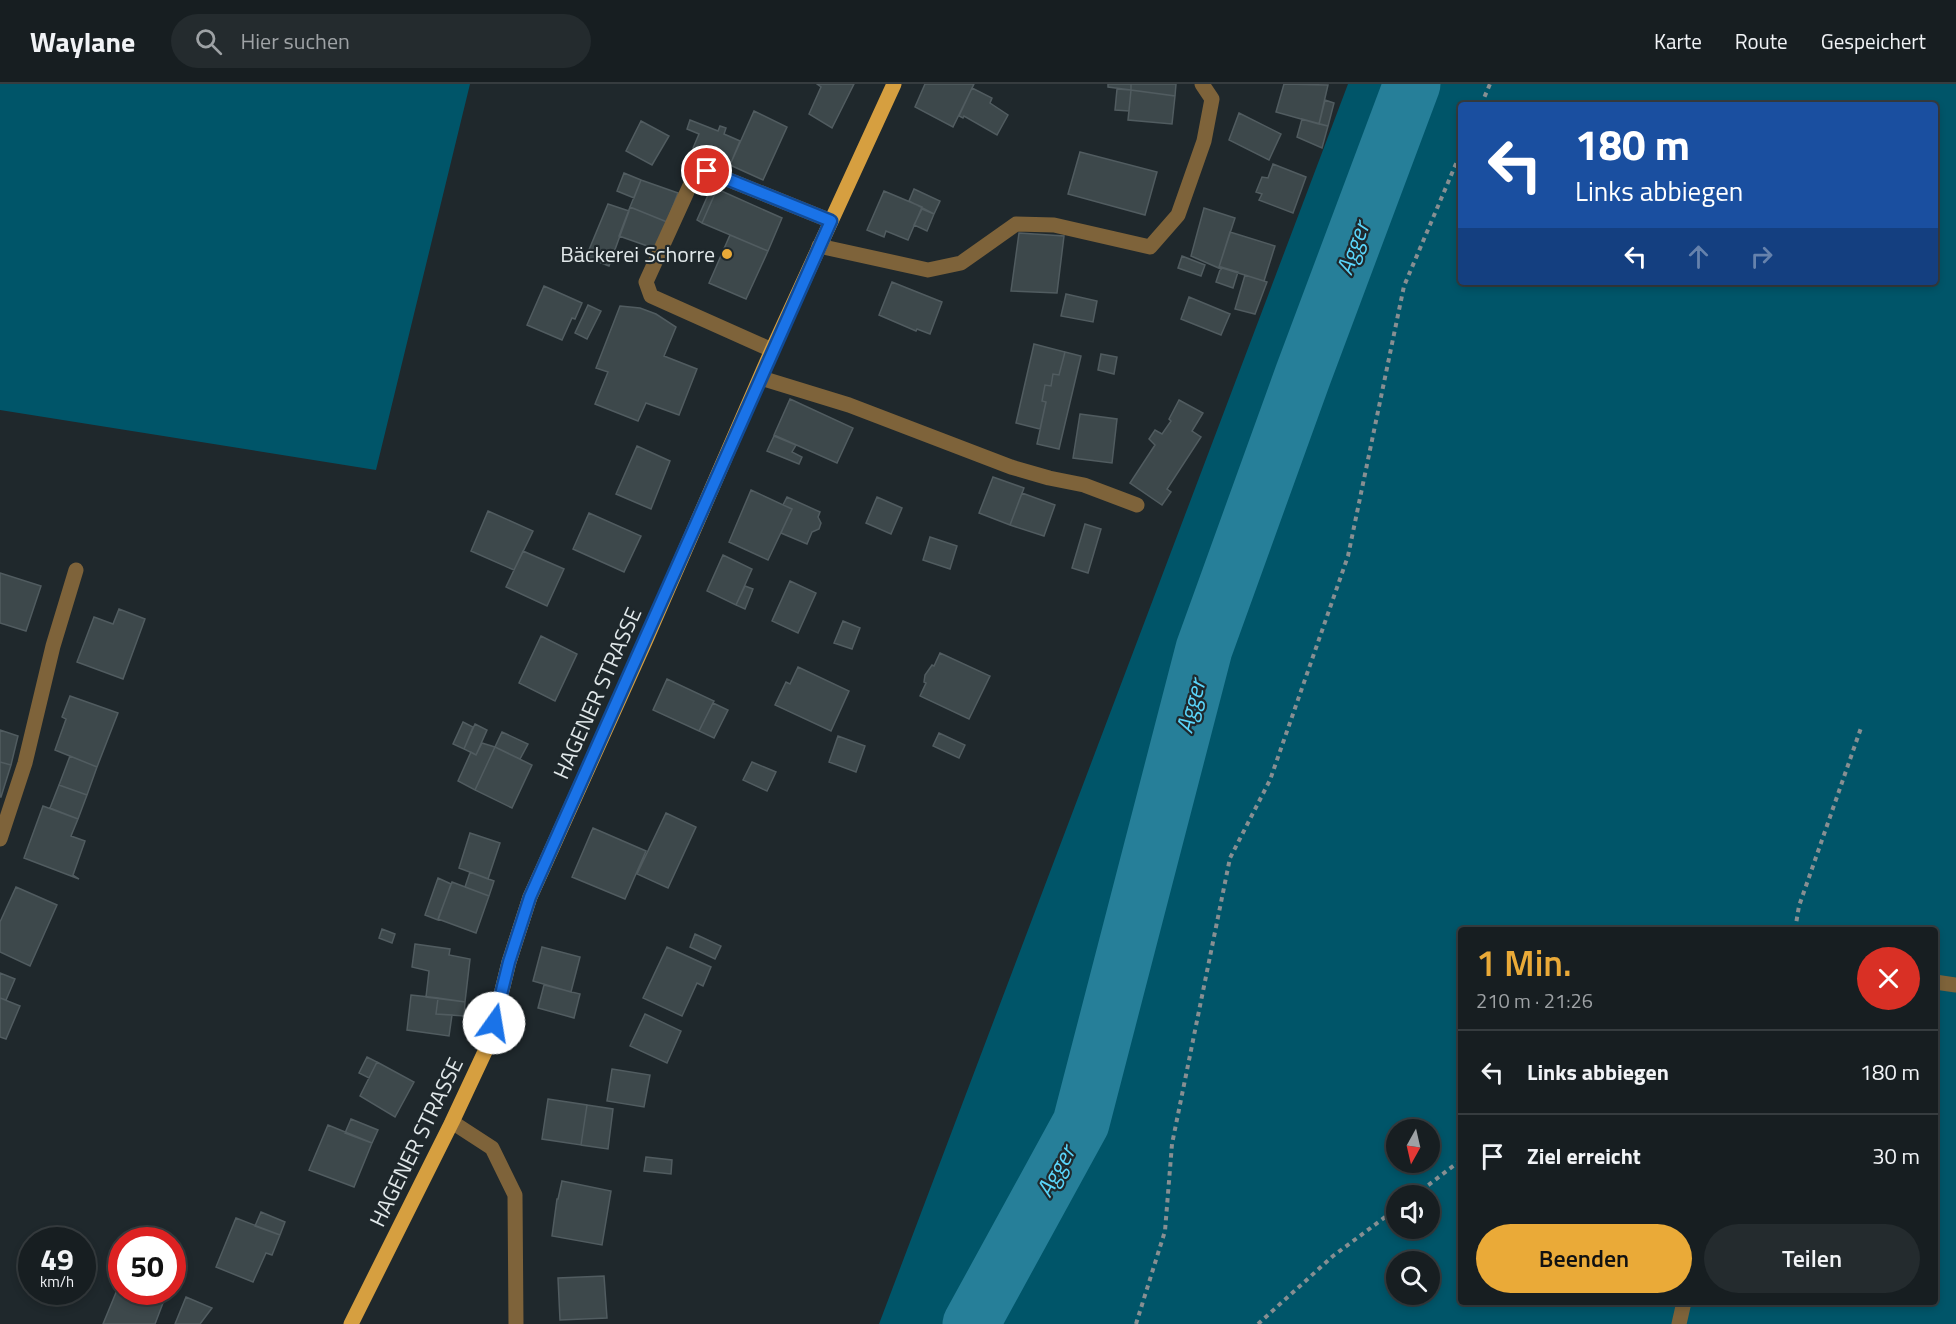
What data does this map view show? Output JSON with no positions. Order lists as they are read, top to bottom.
{
  "streets": {
    "main road": ["HAGENER STRASSE"]
  },
  "water": ["Agger"],
  "places": ["Bäckerei Schorre"],
  "north": "bottom",
  "page": {
    "header": "Waylane",
    "search": "Hier suchen",
    "nav": ["Karte", "Route", "Gespeichert"],
    "turn": ["180 m", "Links abbiegen"],
    "heading": ["1 Min.", "210 m · 21:26"],
    "list": [
      {
        "name": "Links abbiegen",
        "value": "180 m"
      },
      {
        "name": "Ziel erreicht",
        "value": "30 m"
      }
    ],
    "buttons": ["Beenden", "Teilen"],
    "speed": "49 km/h",
    "limit": "50"
  }
}
